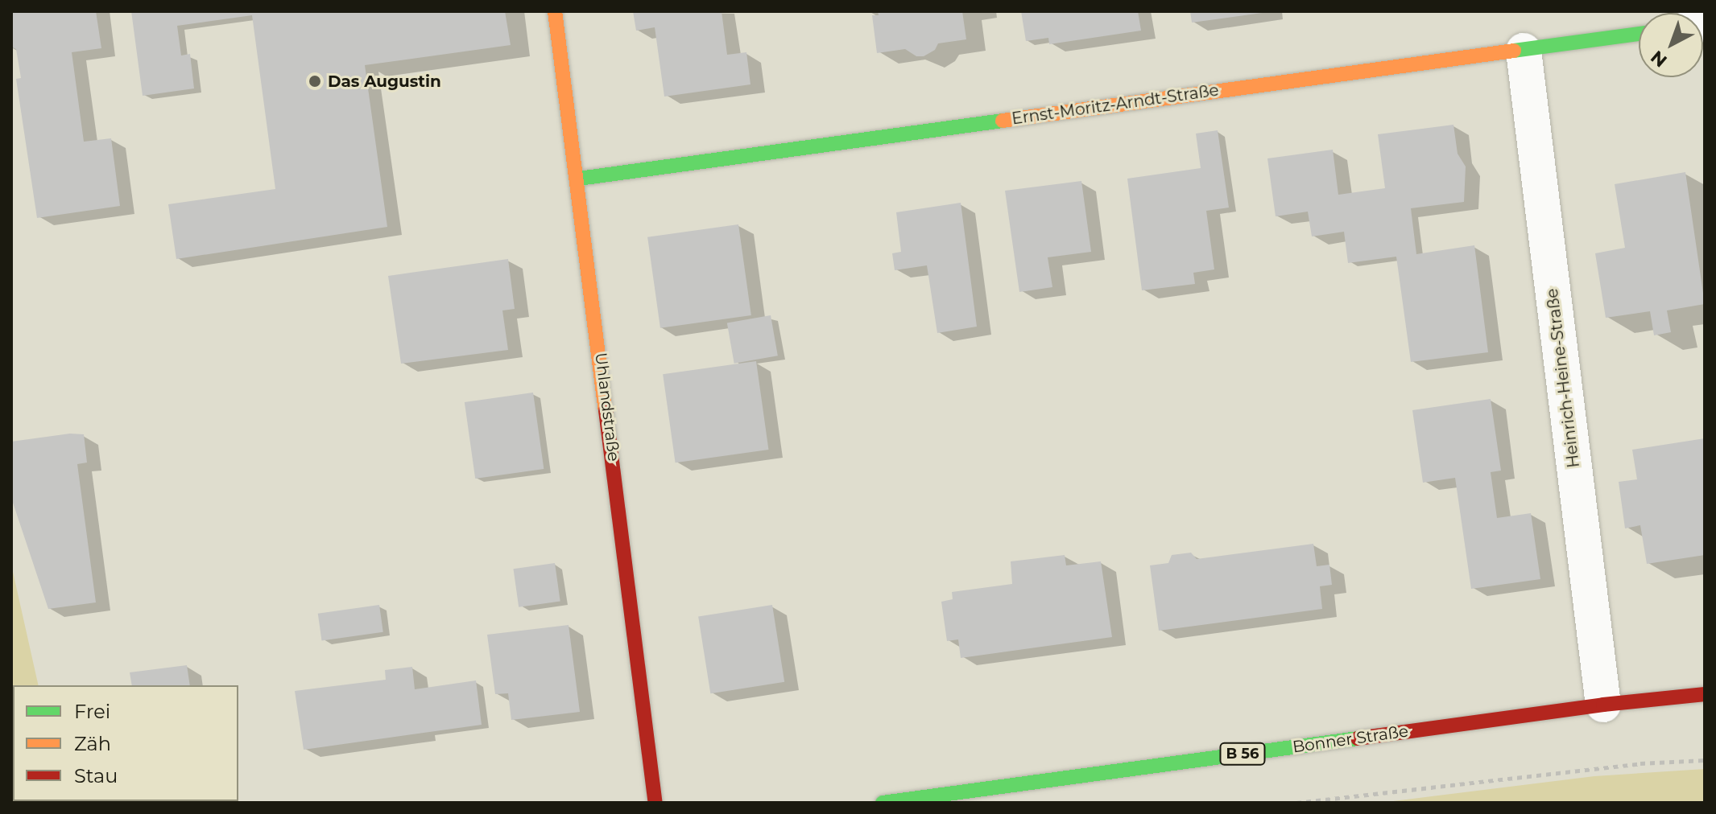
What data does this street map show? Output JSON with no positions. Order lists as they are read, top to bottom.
{
  "streets": {
    "street": [
      "Ernst-Moritz-Arndt-Straße",
      "Heinrich-Heine-Straße",
      "Uhlandstraße",
      "Bonner Straße",
      "B 56"
    ]
  },
  "crossings": [
    ["Ernst-Moritz-Arndt-Straße", "Heinrich-Heine-Straße"],
    ["Ernst-Moritz-Arndt-Straße", "Uhlandstraße"],
    ["Heinrich-Heine-Straße", "Bonner Straße"]
  ],
  "places": ["Das Augustin"],
  "legend": ["Frei", "Zäh", "Stau"],
  "north": "bottom left"
}
